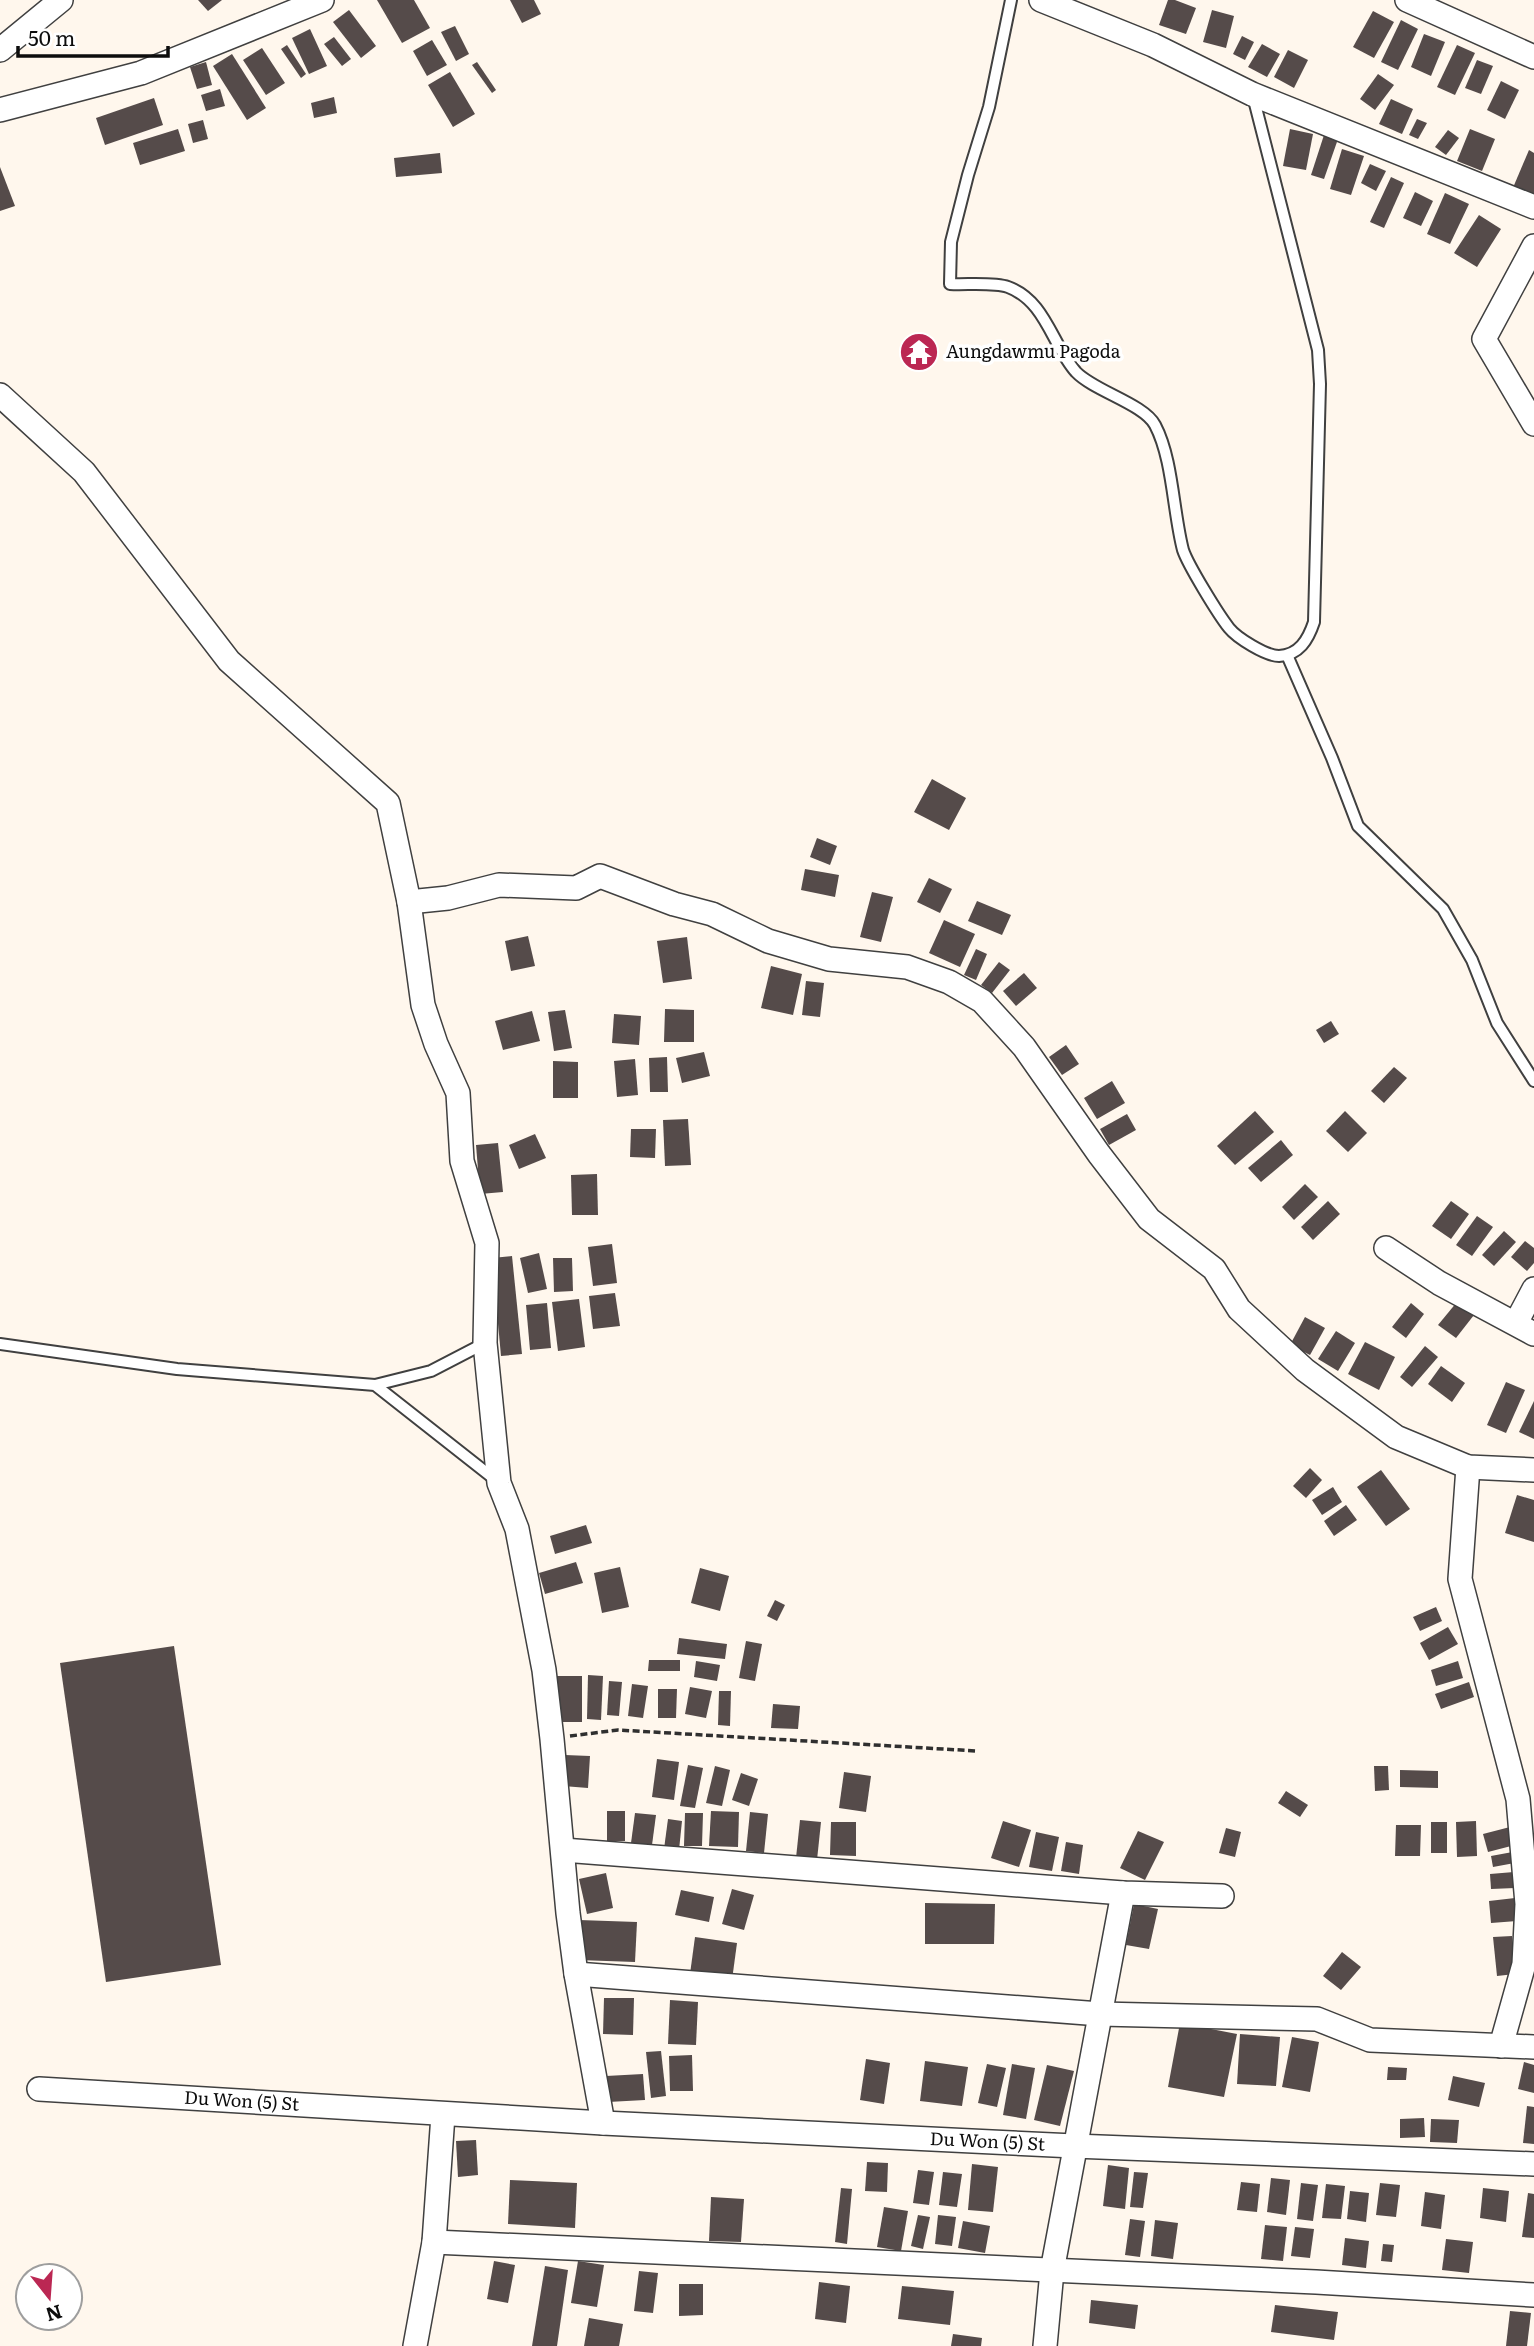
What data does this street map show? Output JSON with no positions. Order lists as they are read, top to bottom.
{
  "streets": {
    "street": ["Du Won (5) St"]
  },
  "places": {
    "temple": ["Aungdawmu Pagoda"]
  },
  "scale_bar": "50 m",
  "north": "bottom"
}
